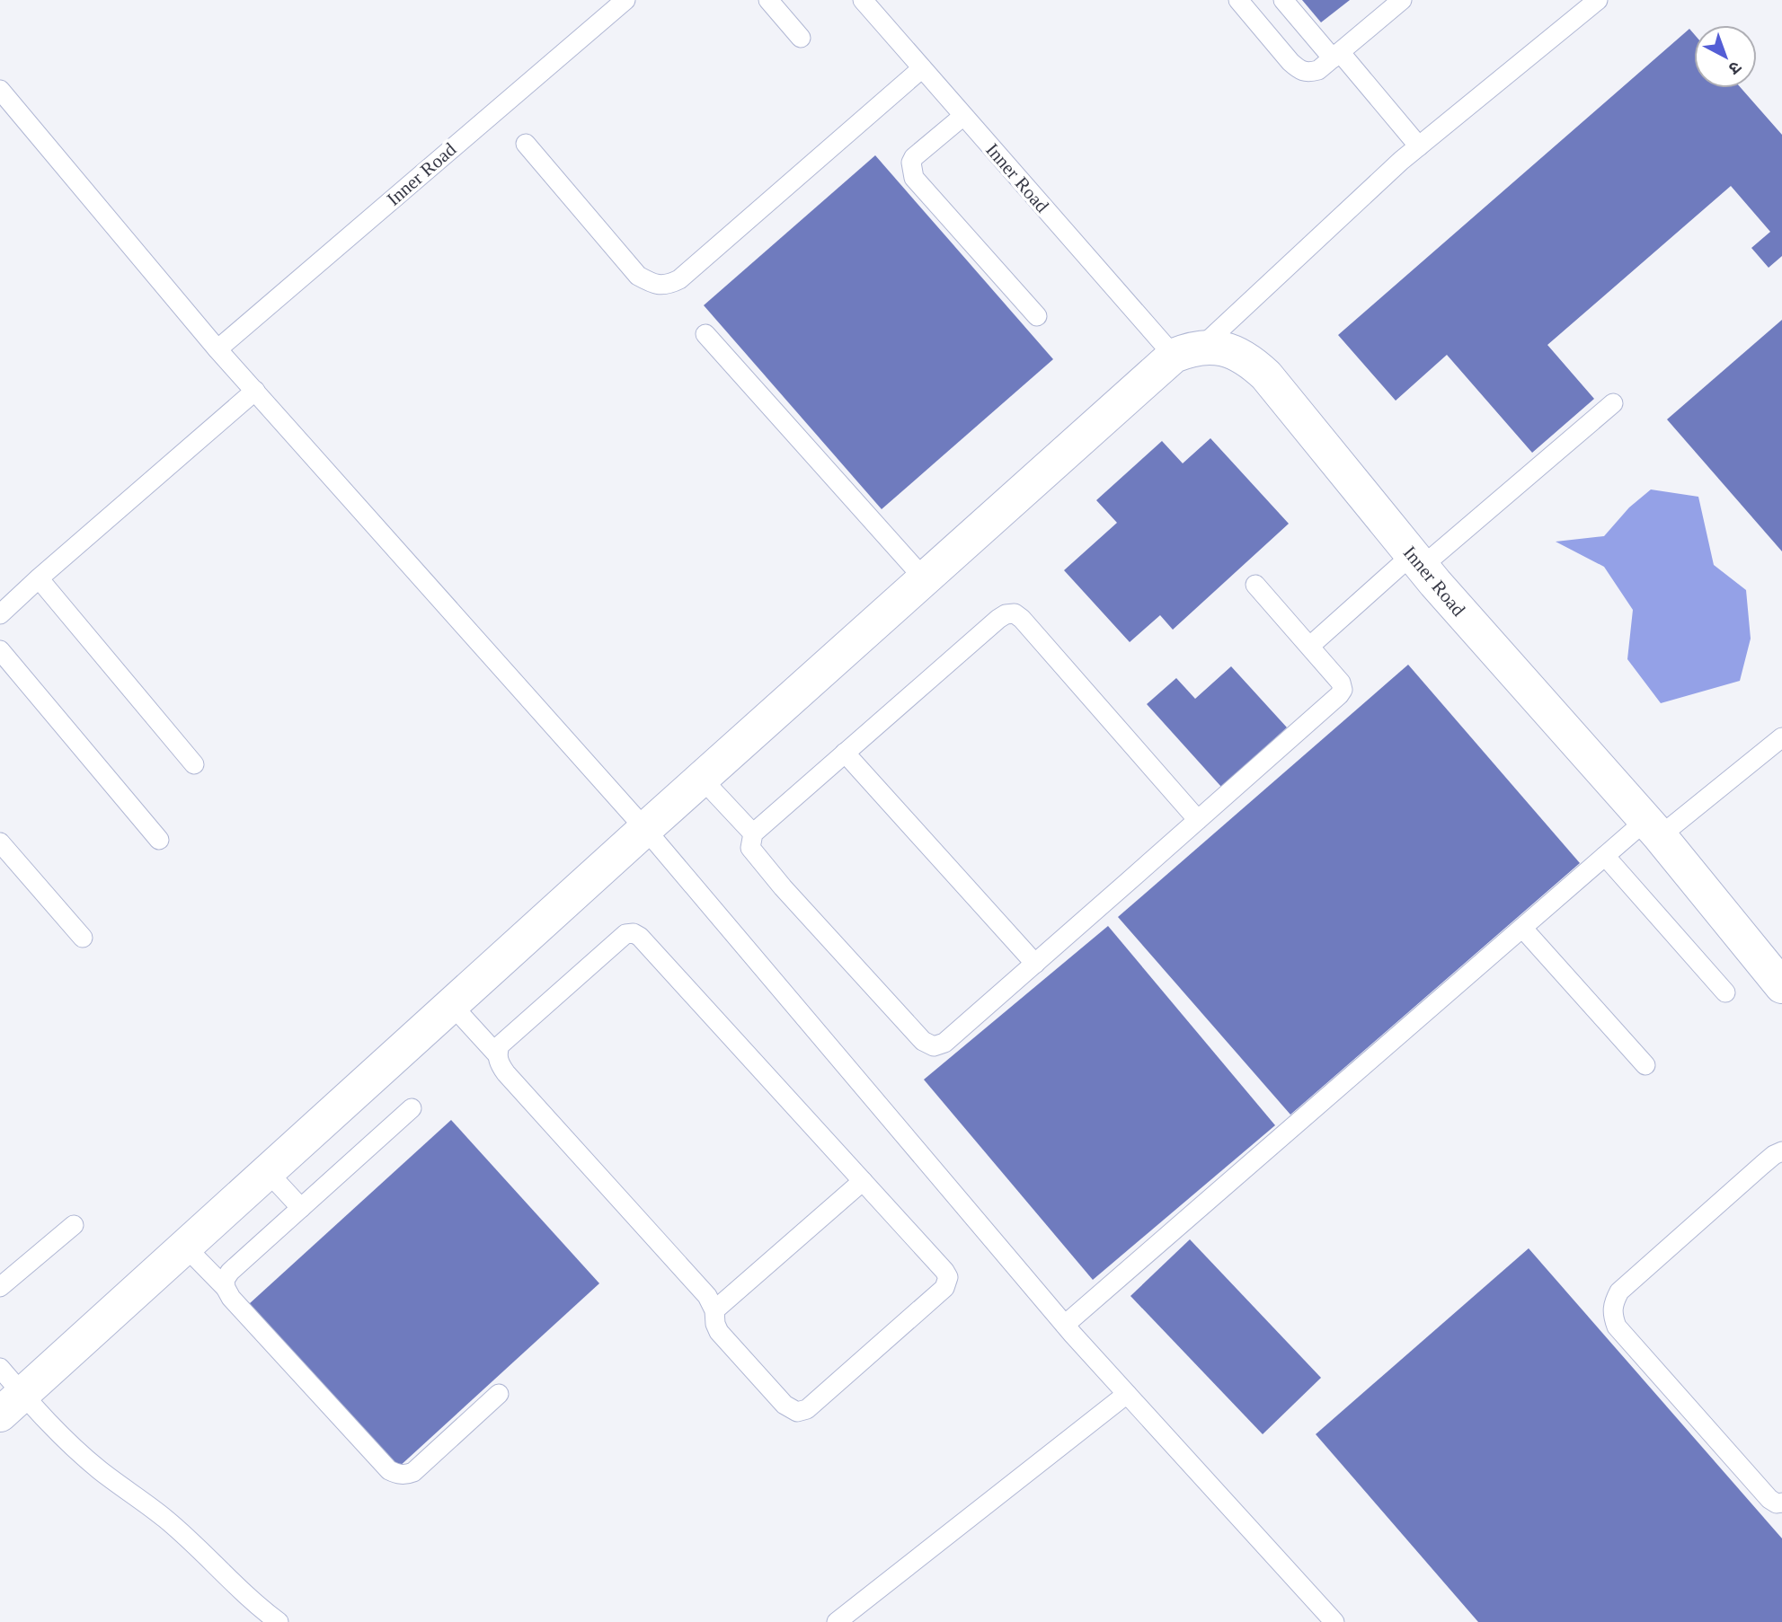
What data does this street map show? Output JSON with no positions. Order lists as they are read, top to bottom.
{
  "streets": {
    "street": ["Inner Road"]
  },
  "north": "bottom right"
}
